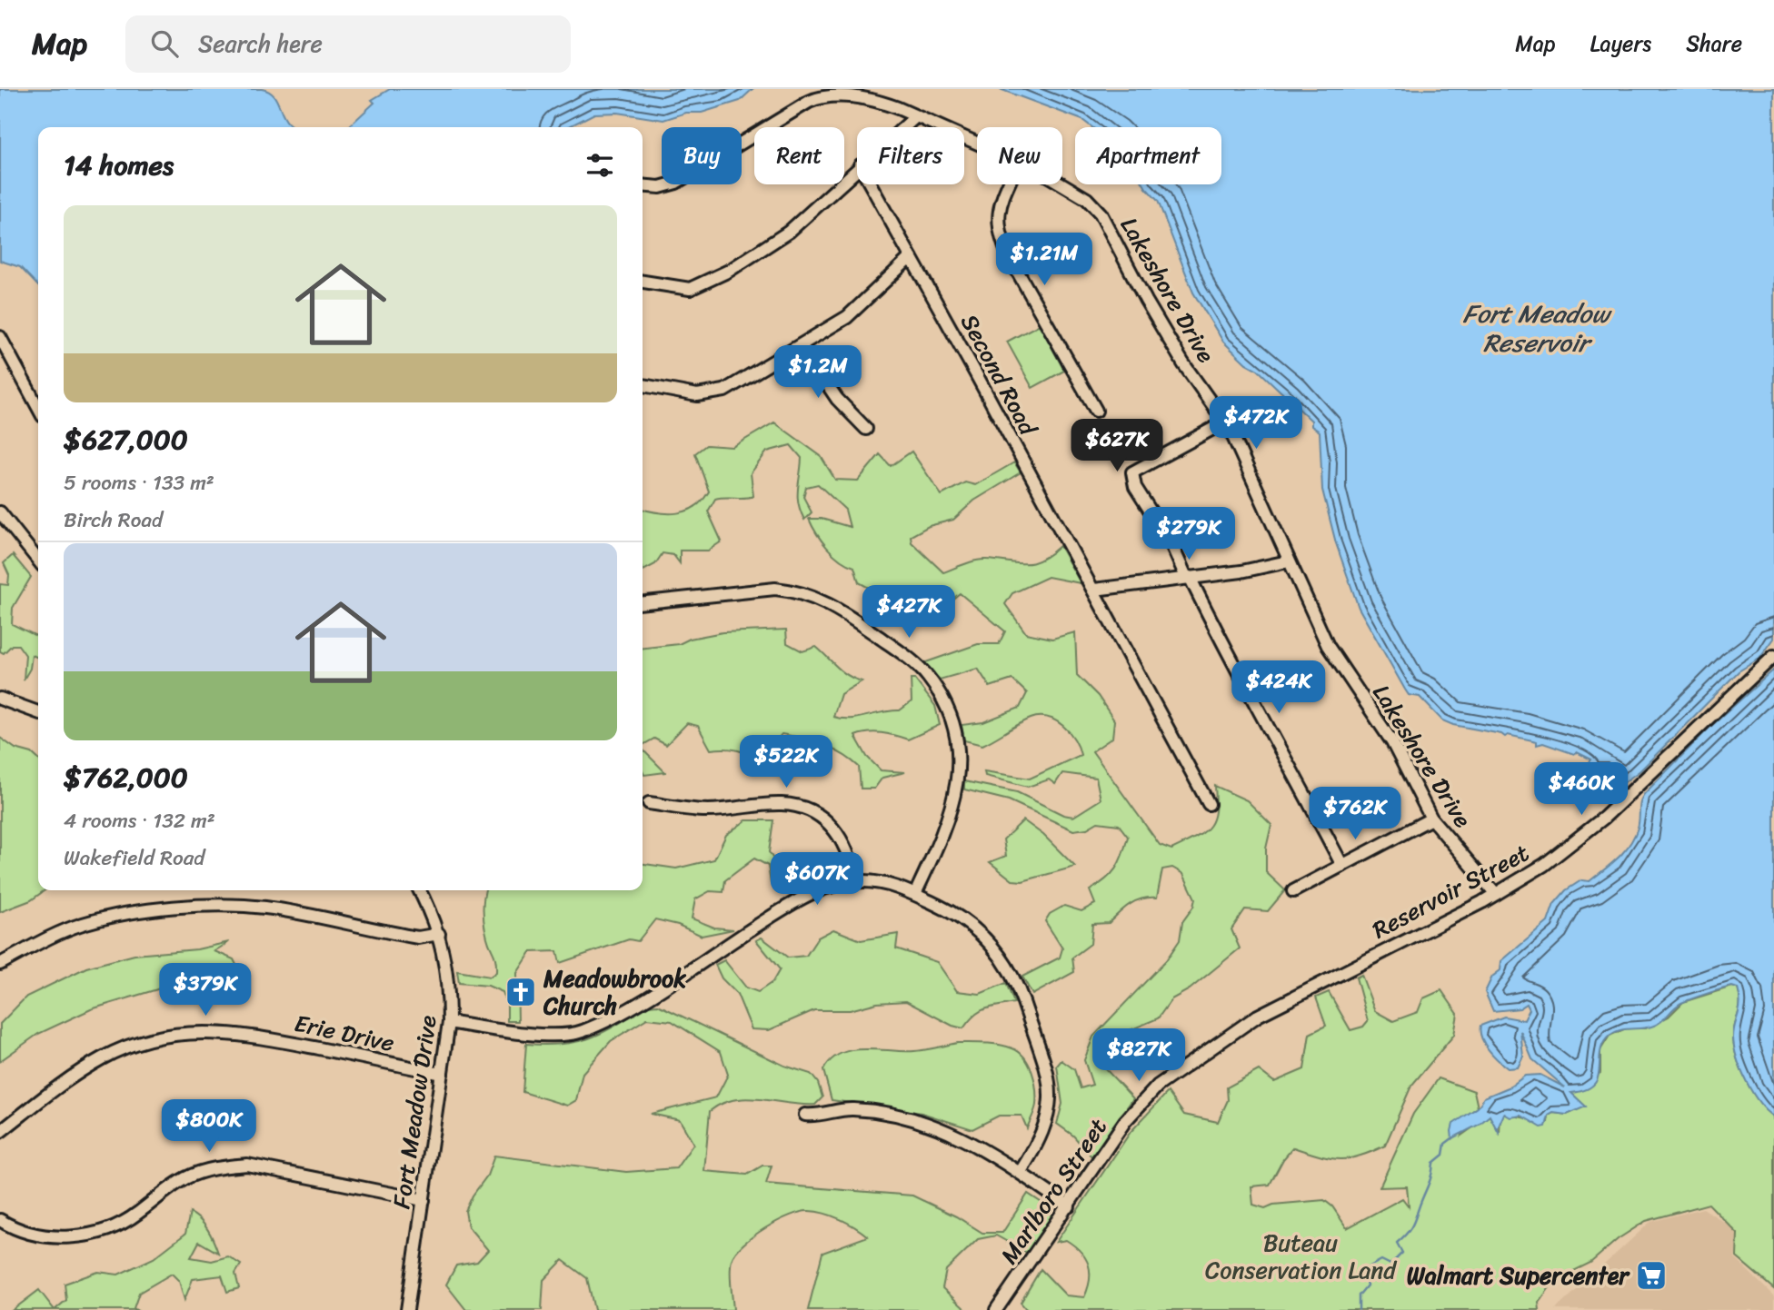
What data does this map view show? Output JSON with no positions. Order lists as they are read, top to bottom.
{
  "streets": {
    "street": [
      "Lakeshore Drive",
      "Second Road",
      "Reservoir Street",
      "Erie Drive",
      "Fort Meadow Drive",
      "Marlboro Street"
    ]
  },
  "crossings": [
    ["Lakeshore Drive", "Reservoir Street"],
    ["Reservoir Street", "Marlboro Street"],
    ["Erie Drive", "Fort Meadow Drive"]
  ],
  "water": ["Fort Meadow Reservoir"],
  "parks": ["Buteau Conservation Land"],
  "places": {
    "church": ["Meadowbrook Church"],
    "supermarket": ["Walmart Supercenter"]
  },
  "page": {
    "header": "Map",
    "search": "Search here",
    "nav": ["Map", "Layers", "Share"],
    "chip": [
      "Buy",
      "Rent",
      "Filters",
      "New",
      "Apartment"
    ],
    "heading": "14 homes",
    "list": [
      {
        "name": "$627,000",
        "note": "5 rooms · 133 m² · Birch Road"
      },
      {
        "name": "$762,000",
        "note": "4 rooms · 132 m² · Wakefield Road"
      }
    ],
    "price": [
      "$1.21M",
      "$1.2M",
      "$472K",
      "$627K",
      "$279K",
      "$427K",
      "$424K",
      "$522K",
      "$460K",
      "$762K",
      "$607K",
      "$379K",
      "$827K",
      "$800K"
    ]
  }
}
